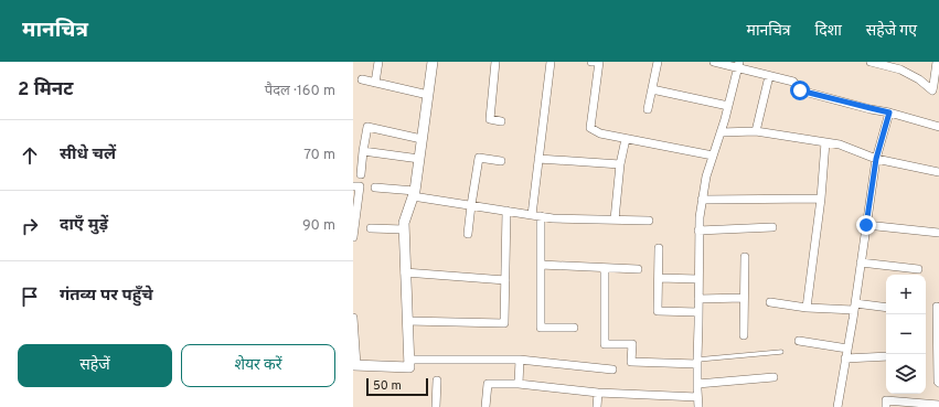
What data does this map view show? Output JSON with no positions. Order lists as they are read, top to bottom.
{
  "scale_bar": "50 m",
  "page": {
    "header": "मानचित्र",
    "nav": ["मानचित्र", "दिशा", "सहेजे गए"],
    "heading": ["2 मिनट", "पैदल · 160 m"],
    "list": [
      ["सीधे चलें", "70 m"],
      ["दाएँ मुड़ें", "90 m"],
      "गंतव्य पर पहुँचे"
    ],
    "map_buttons": ["+", "−"],
    "buttons": ["सहेजें", "शेयर करें"],
    "scale": "50 m"
  }
}
